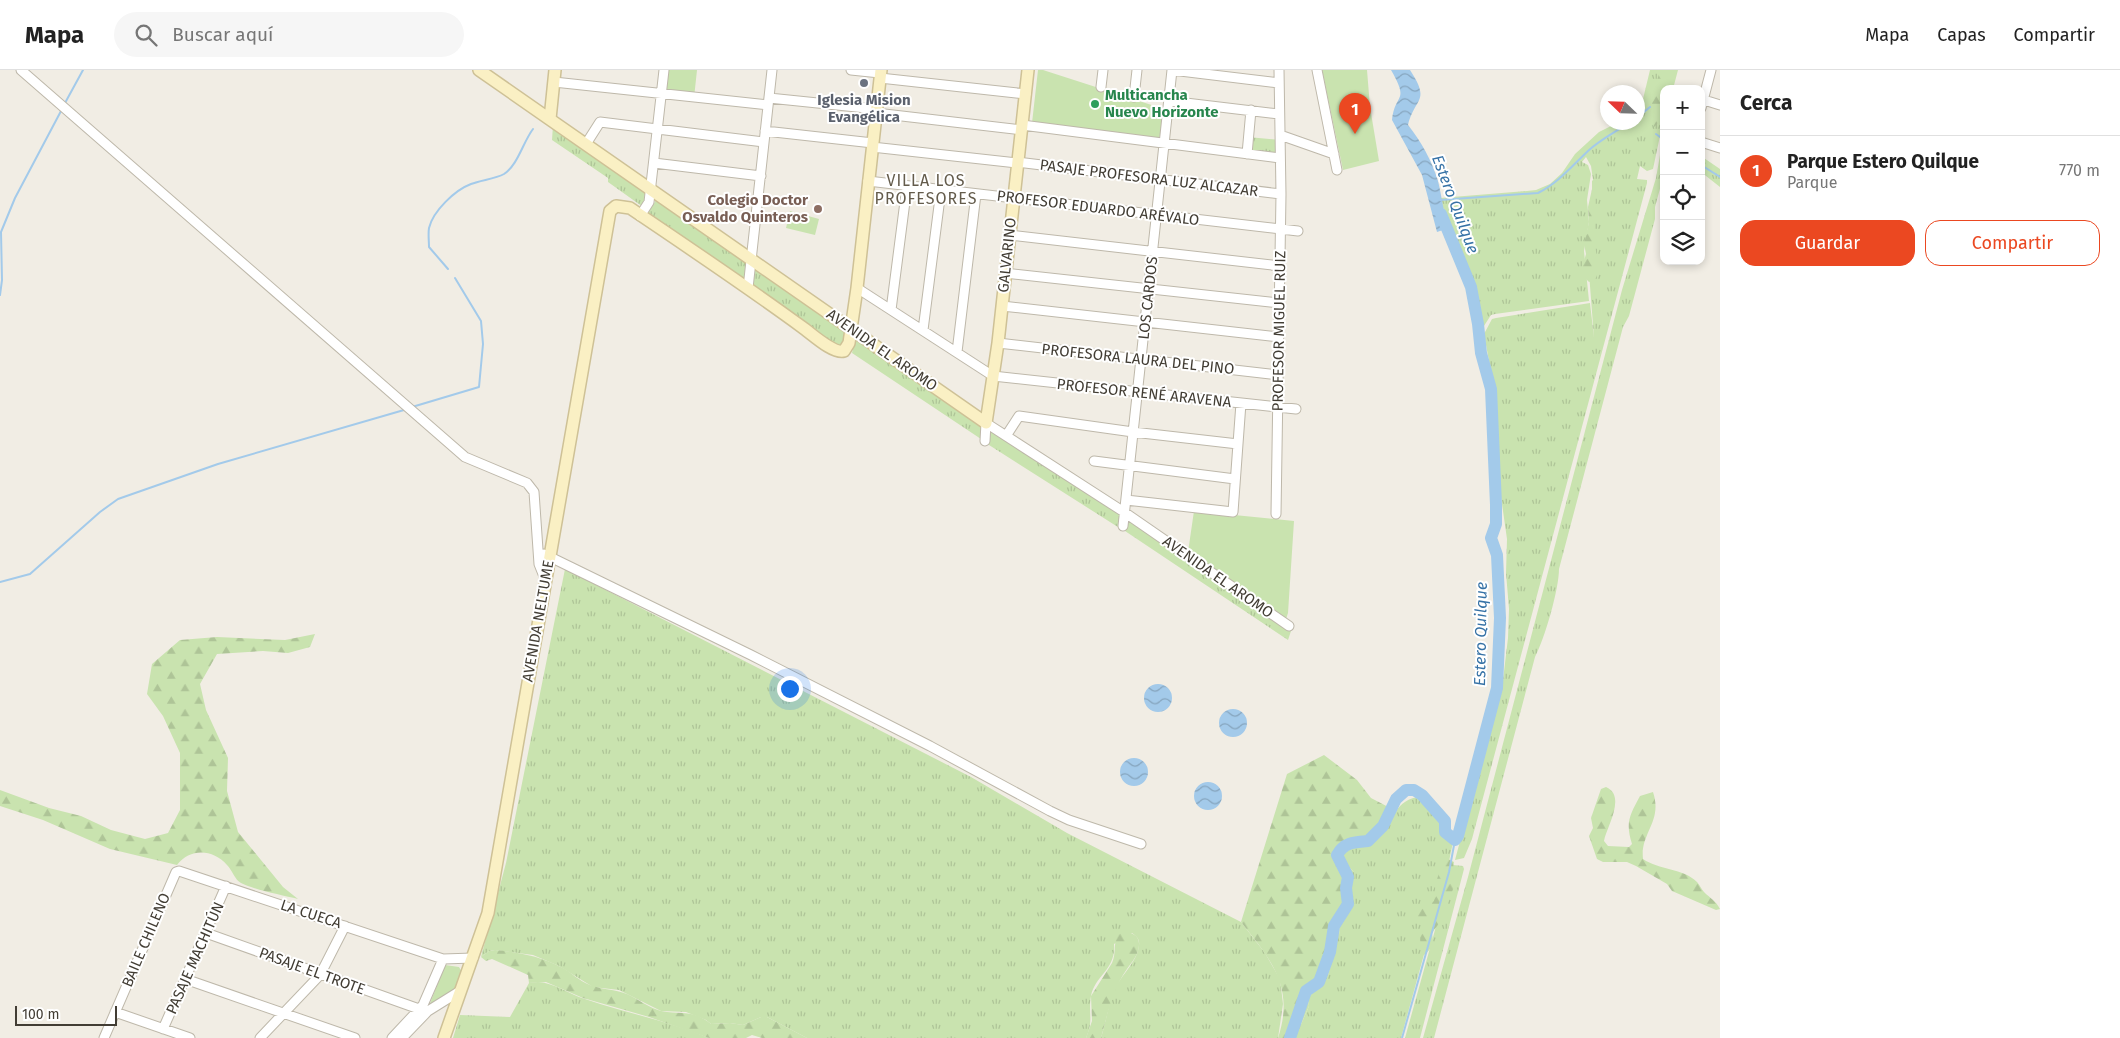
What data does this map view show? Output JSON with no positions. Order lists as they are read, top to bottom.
{
  "streets": {
    "street": [
      "PASAJE PROFESORA LUZ ALCAZAR",
      "PROFESOR EDUARDO ARÉVALO",
      "GALVARINO",
      "LOS CARDOS",
      "PROFESOR MIGUEL RUIZ",
      "AVENIDA EL AROMO",
      "PROFESORA LAURA DEL PINO",
      "PROFESOR RENÉ ARAVENA",
      "AVENIDA NELTUME",
      "LA CUECA",
      "BAILE CHILENO",
      "PASAJE MACHITÚN",
      "PASAJE EL TROTE"
    ]
  },
  "crossings": [
    ["PASAJE PROFESORA LUZ ALCAZAR", "GALVARINO"],
    ["PASAJE PROFESORA LUZ ALCAZAR", "LOS CARDOS"],
    ["PASAJE PROFESORA LUZ ALCAZAR", "PROFESOR MIGUEL RUIZ"],
    ["PROFESOR EDUARDO ARÉVALO", "GALVARINO"],
    ["PROFESOR EDUARDO ARÉVALO", "LOS CARDOS"],
    ["PROFESOR EDUARDO ARÉVALO", "PROFESOR MIGUEL RUIZ"],
    ["GALVARINO", "AVENIDA EL AROMO"],
    ["GALVARINO", "PROFESORA LAURA DEL PINO"],
    ["GALVARINO", "PROFESOR RENÉ ARAVENA"],
    ["LOS CARDOS", "AVENIDA EL AROMO"],
    ["LOS CARDOS", "PROFESORA LAURA DEL PINO"],
    ["LOS CARDOS", "PROFESOR RENÉ ARAVENA"],
    ["PROFESOR MIGUEL RUIZ", "PROFESORA LAURA DEL PINO"],
    ["PROFESOR MIGUEL RUIZ", "PROFESOR RENÉ ARAVENA"],
    ["AVENIDA EL AROMO", "AVENIDA NELTUME"],
    ["LA CUECA", "BAILE CHILENO"],
    ["LA CUECA", "PASAJE MACHITÚN"],
    ["PASAJE MACHITÚN", "PASAJE EL TROTE"]
  ],
  "districts": ["VILLA LOS PROFESORES"],
  "water": ["Estero Quilque"],
  "places": ["Iglesia Mision Evangélica", "Multicancha Nuevo Horizonte", "Colegio Doctor Osvaldo Quinteros"],
  "scale_bar": "100 m",
  "north": "top left",
  "page": {
    "header": "Mapa",
    "search": "Buscar aquí",
    "nav": ["Mapa", "Capas", "Compartir"],
    "heading": "Cerca",
    "map_buttons": ["+", "−"],
    "pins": "1",
    "list": [
      {
        "mark": "1",
        "name": "Parque Estero Quilque",
        "note": "Parque",
        "value": "770 m"
      }
    ],
    "buttons": ["Guardar", "Compartir"],
    "scale": "100 m"
  }
}
